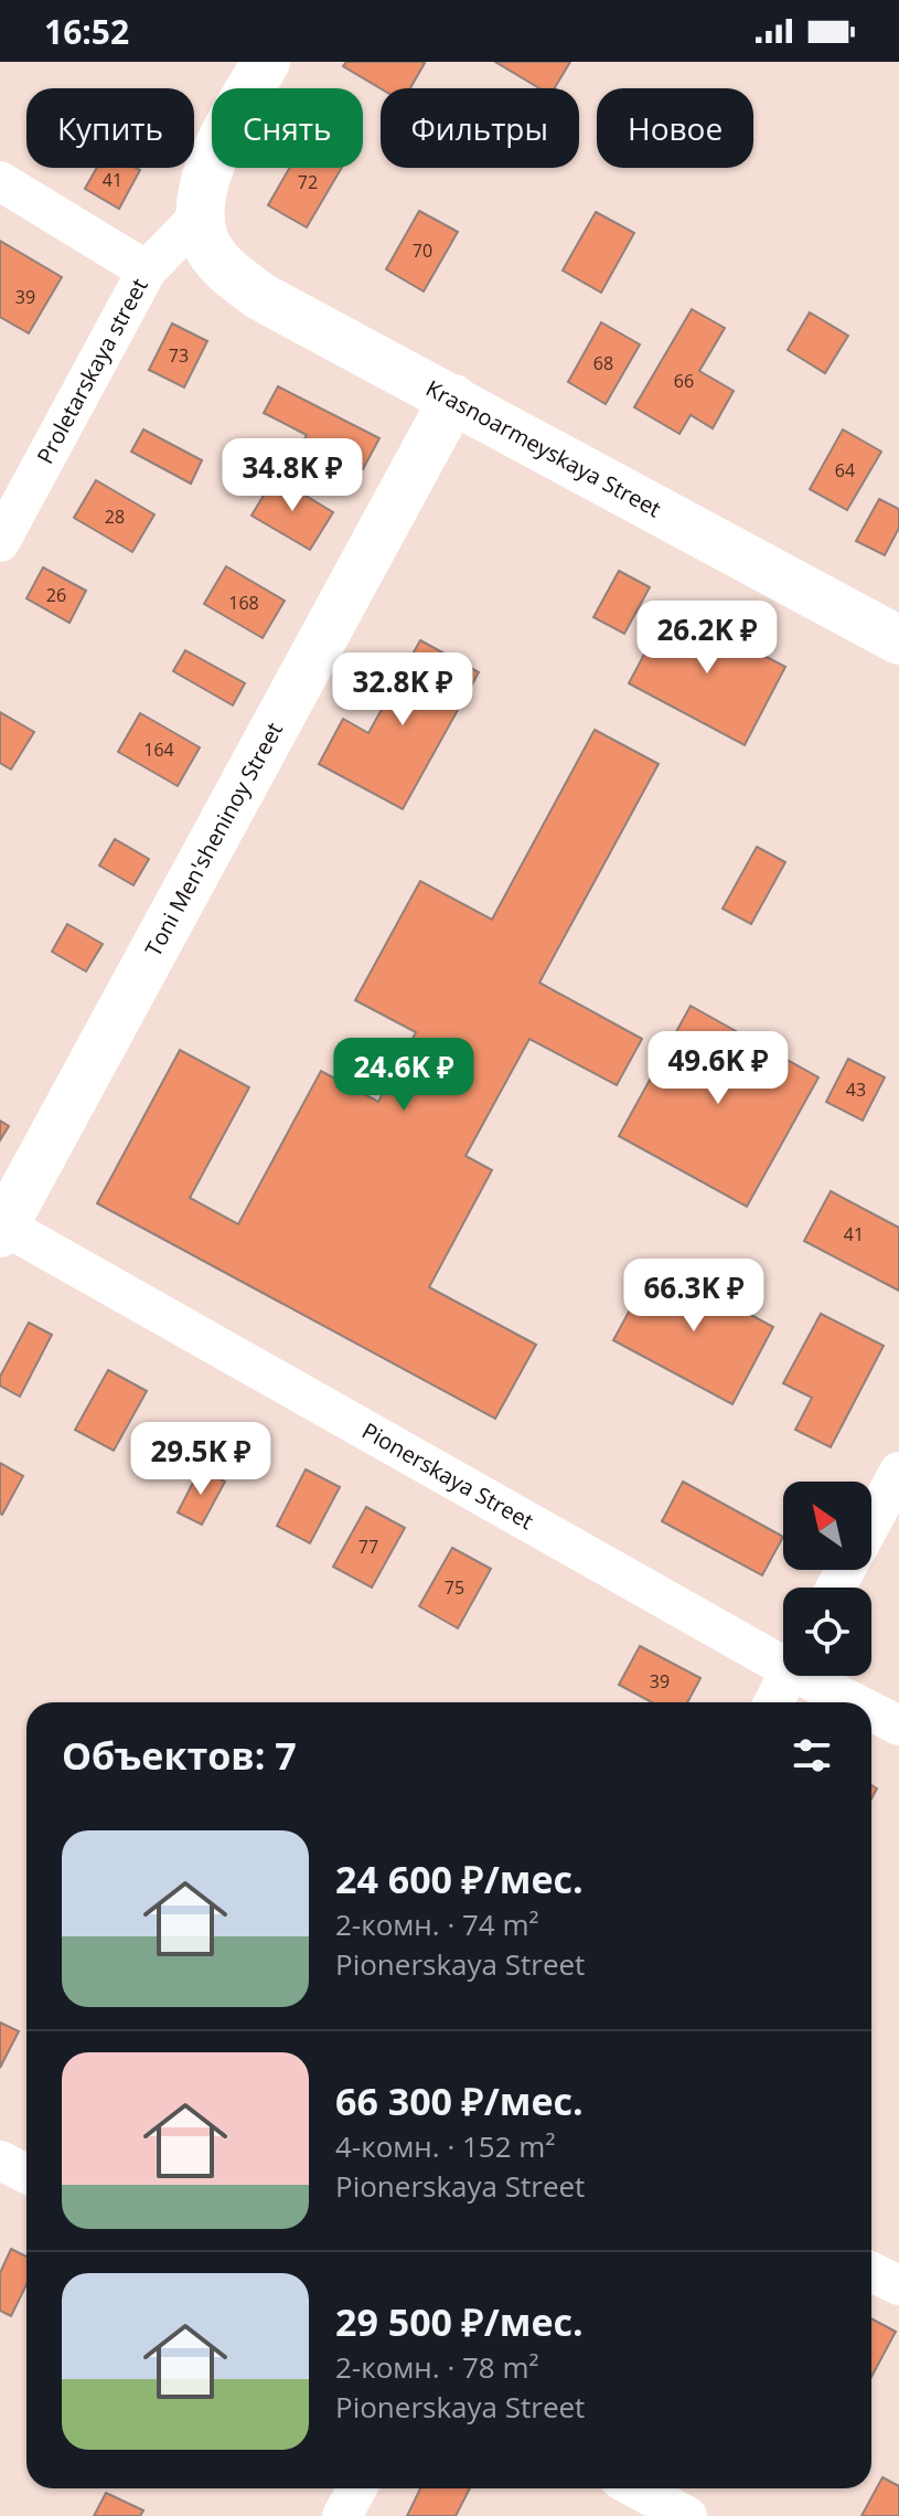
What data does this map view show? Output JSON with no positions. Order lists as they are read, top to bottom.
{
  "streets": {
    "street": [
      "Proletarskaya street",
      "Krasnoarmeyskaya Street",
      "Toni Men'sheninoy Street",
      "Pionerskaya Street"
    ]
  },
  "crossings": [
    ["Proletarskaya street", "Krasnoarmeyskaya Street"],
    ["Krasnoarmeyskaya Street", "Toni Men'sheninoy Street"],
    ["Toni Men'sheninoy Street", "Pionerskaya Street"]
  ],
  "house_numbers": [
    "41",
    "72",
    "70",
    "39",
    "73",
    "68",
    "66",
    "64",
    "28",
    "26",
    "168",
    "164",
    "43",
    "41",
    "77",
    "75",
    "39"
  ],
  "north": "top left",
  "page": {
    "status": "16:52",
    "chip": [
      "Купить",
      "Снять",
      "Фильтры",
      "Новое"
    ],
    "price": [
      "34.8K ₽",
      "26.2K ₽",
      "32.8K ₽",
      "49.6K ₽",
      "24.6K ₽",
      "66.3K ₽",
      "29.5K ₽"
    ],
    "heading": "Объектов: 7",
    "list": [
      {
        "name": "24 600 ₽/мес.",
        "note": "2-комн. · 74 m² · Pionerskaya Street"
      },
      {
        "name": "66 300 ₽/мес.",
        "note": "4-комн. · 152 m² · Pionerskaya Street"
      },
      {
        "name": "29 500 ₽/мес.",
        "note": "2-комн. · 78 m² · Pionerskaya Street"
      }
    ]
  }
}
